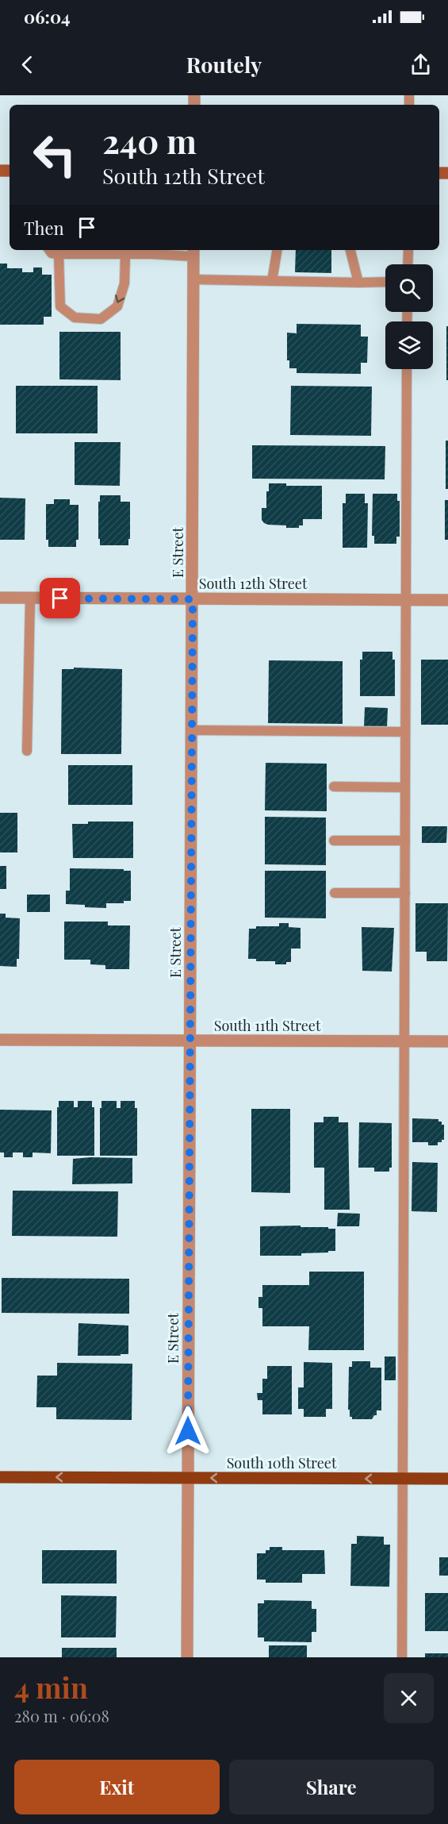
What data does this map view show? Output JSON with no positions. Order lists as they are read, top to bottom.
{
  "streets": {
    "main road": ["South 10th Street"],
    "street": ["E Street", "South 12th Street", "South 11th Street"]
  },
  "crossings": [
    ["E Street", "South 12th Street"],
    ["E Street", "South 11th Street"],
    ["E Street", "South 10th Street"]
  ],
  "one_way": ["South 10th Street"],
  "page": {
    "status": "06:04",
    "header": "Routely",
    "turn": ["240 m", "South 12th Street"],
    "then": "Then",
    "heading": ["4 min", "280 m · 06:08"],
    "buttons": ["Exit", "Share"]
  }
}
